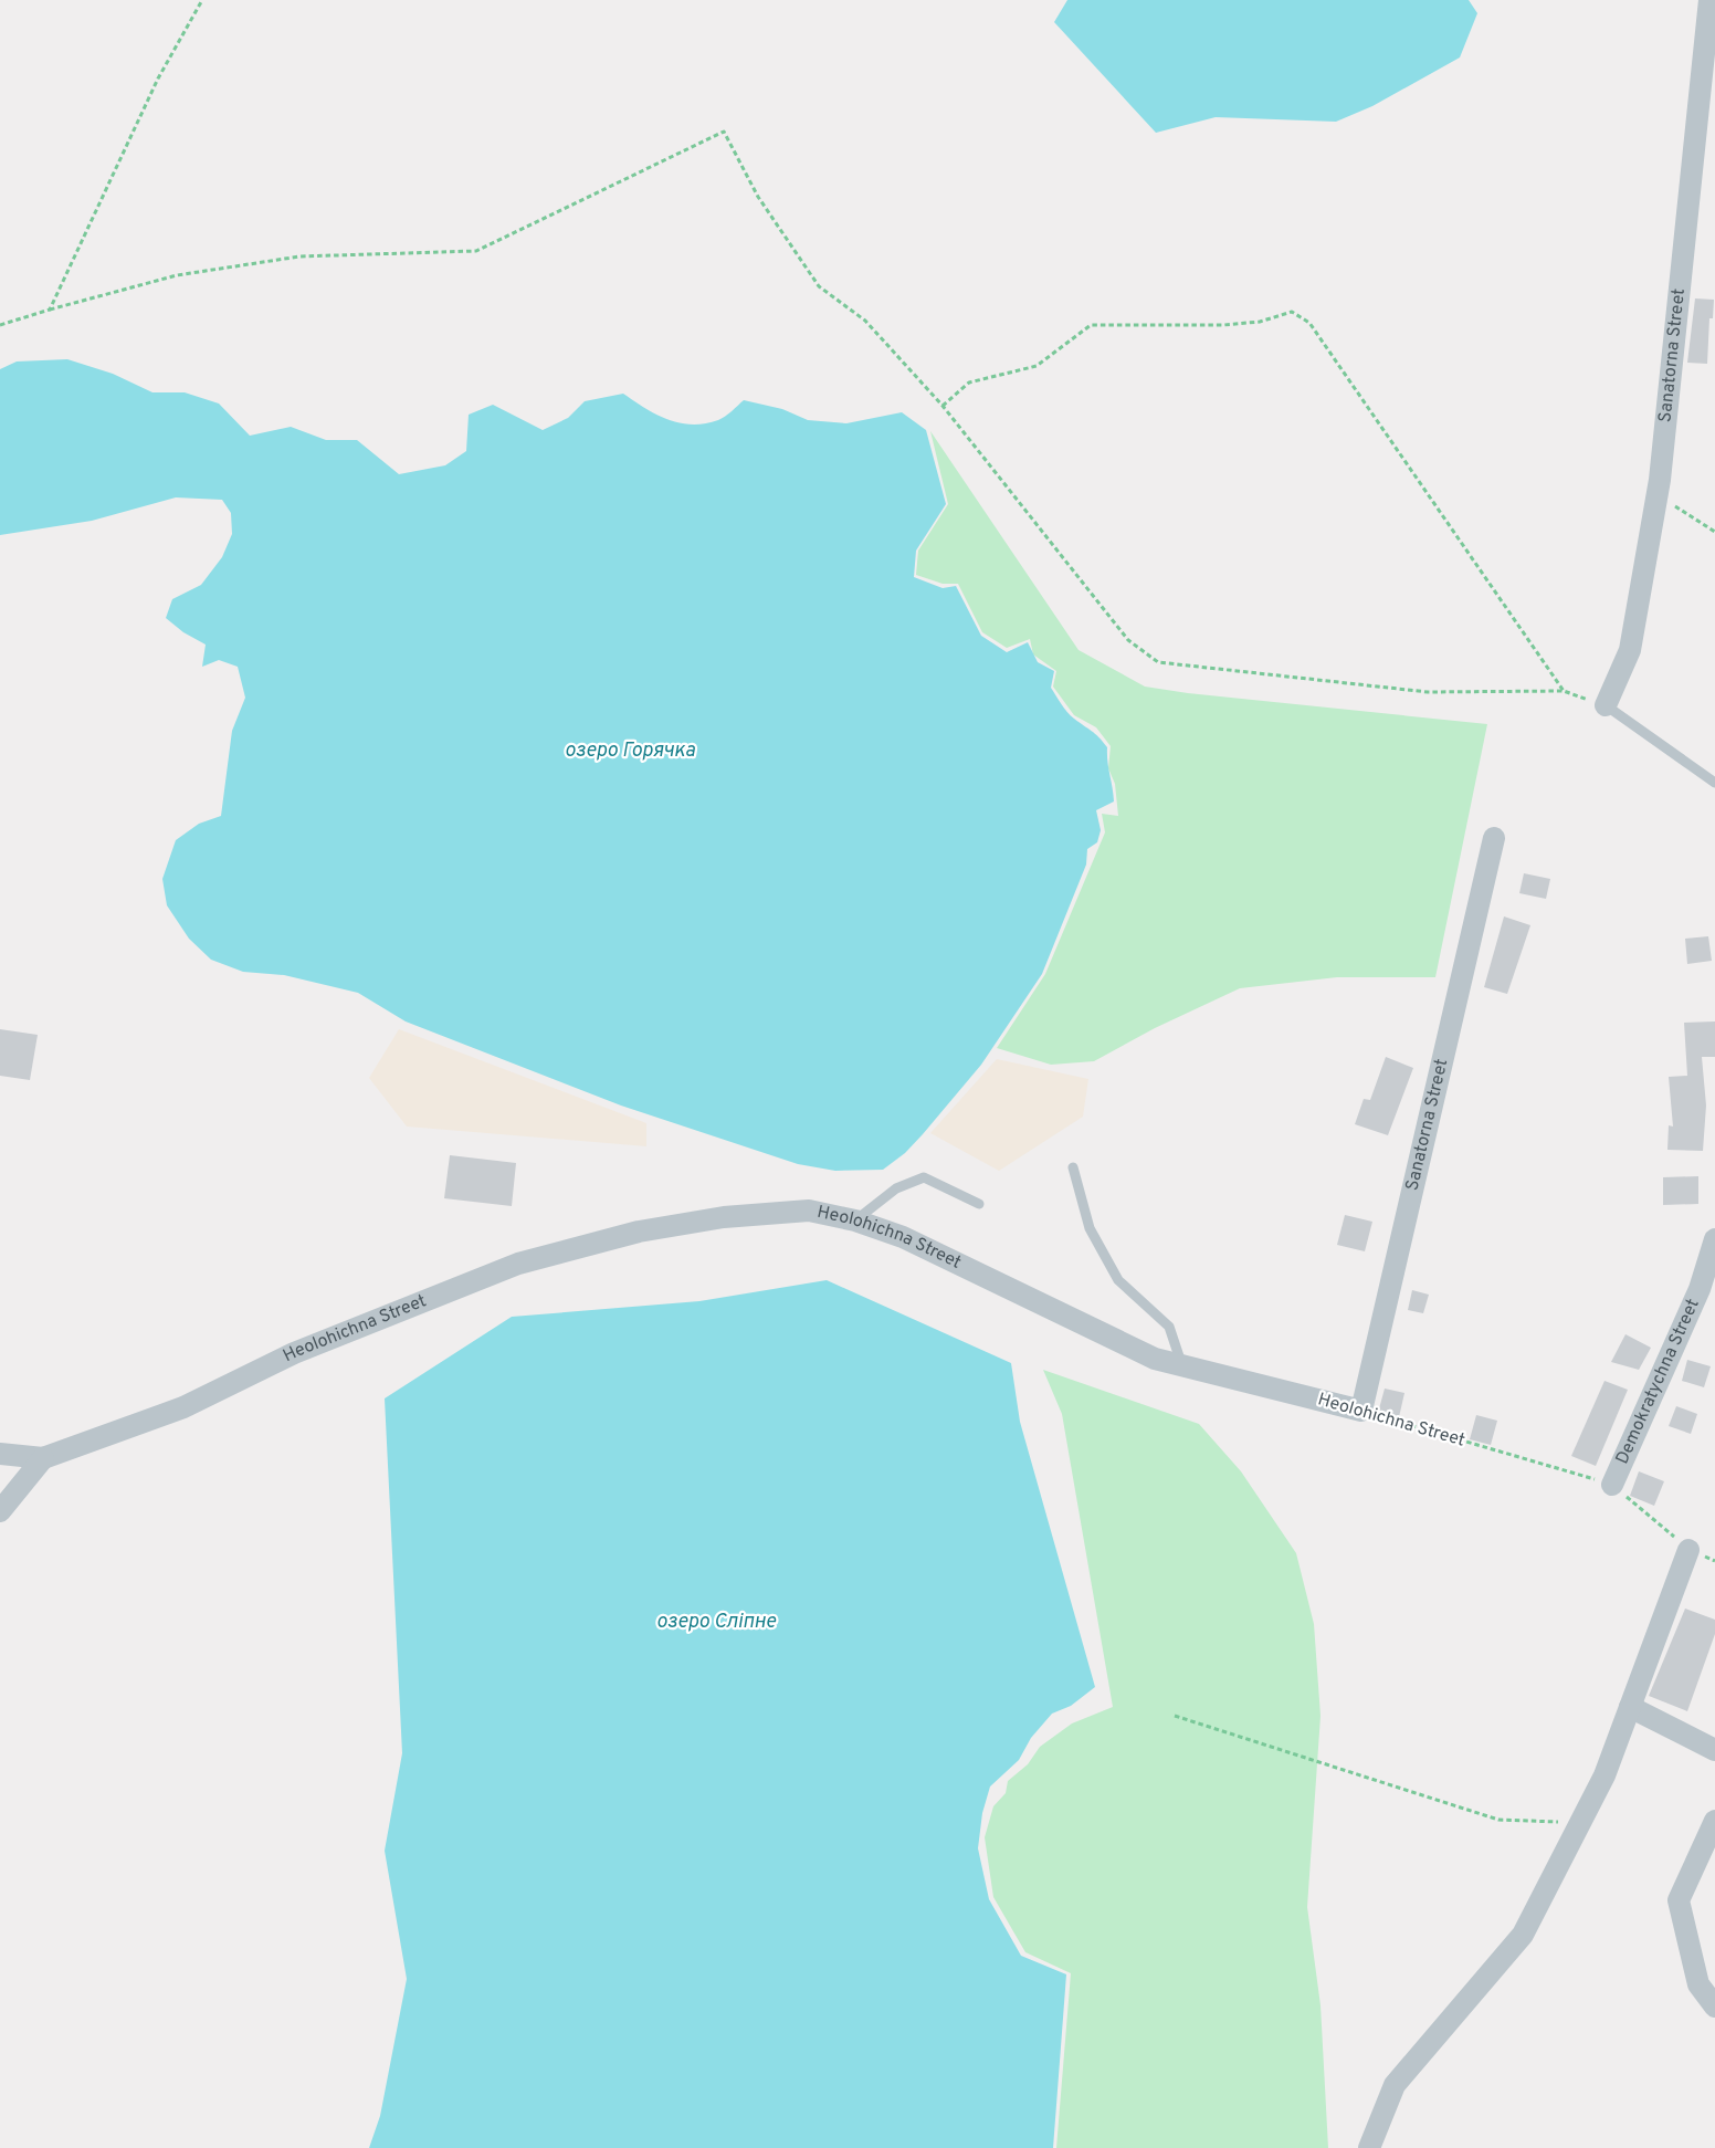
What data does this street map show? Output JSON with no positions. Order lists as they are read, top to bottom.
{
  "streets": {
    "street": ["Sanatorna Street", "Heolohichna Street", "Demokratychna Street"]
  },
  "crossings": [
    ["Sanatorna Street", "Heolohichna Street"],
    ["Heolohichna Street", "Demokratychna Street"]
  ],
  "water": ["озеро Горячка", "озеро Сліпне"]
}
